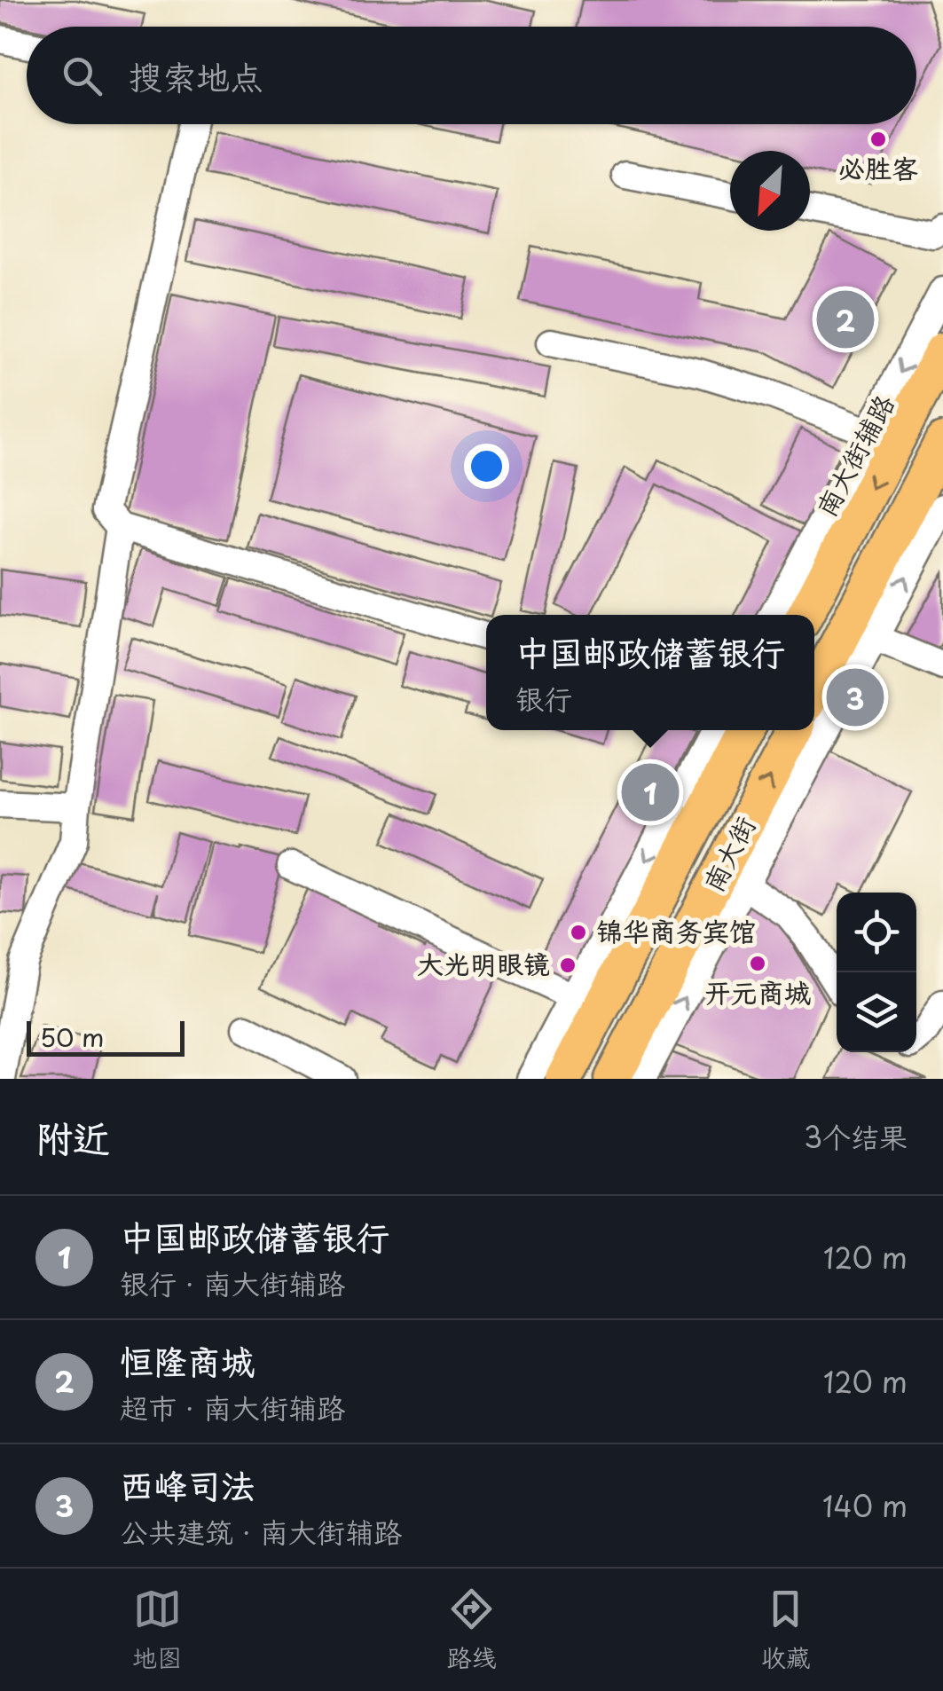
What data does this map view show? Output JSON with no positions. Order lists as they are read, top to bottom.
{
  "streets": {
    "main road": ["南大街"],
    "street": ["南大街辅路"]
  },
  "one_way": ["南大街辅路"],
  "places": [
    "必胜客",
    "锦华商务宾馆",
    "开元商城",
    "大光明眼镜"
  ],
  "scale_bar": "50 m",
  "north": "bottom left",
  "page": {
    "search": "搜索地点",
    "pins": ["2", "3", "1"],
    "popup": ["中国邮政储蓄银行", "银行"],
    "scale": "50 m",
    "heading": ["附近", "3个结果"],
    "list": [
      {
        "mark": "1",
        "name": "中国邮政储蓄银行",
        "note": "银行 · 南大街辅路",
        "value": "120 m"
      },
      {
        "mark": "2",
        "name": "恒隆商城",
        "note": "超市 · 南大街辅路",
        "value": "120 m"
      },
      {
        "mark": "3",
        "name": "西峰司法",
        "note": "公共建筑 · 南大街辅路",
        "value": "140 m"
      }
    ],
    "nav": ["地图", "路线", "收藏"]
  }
}
